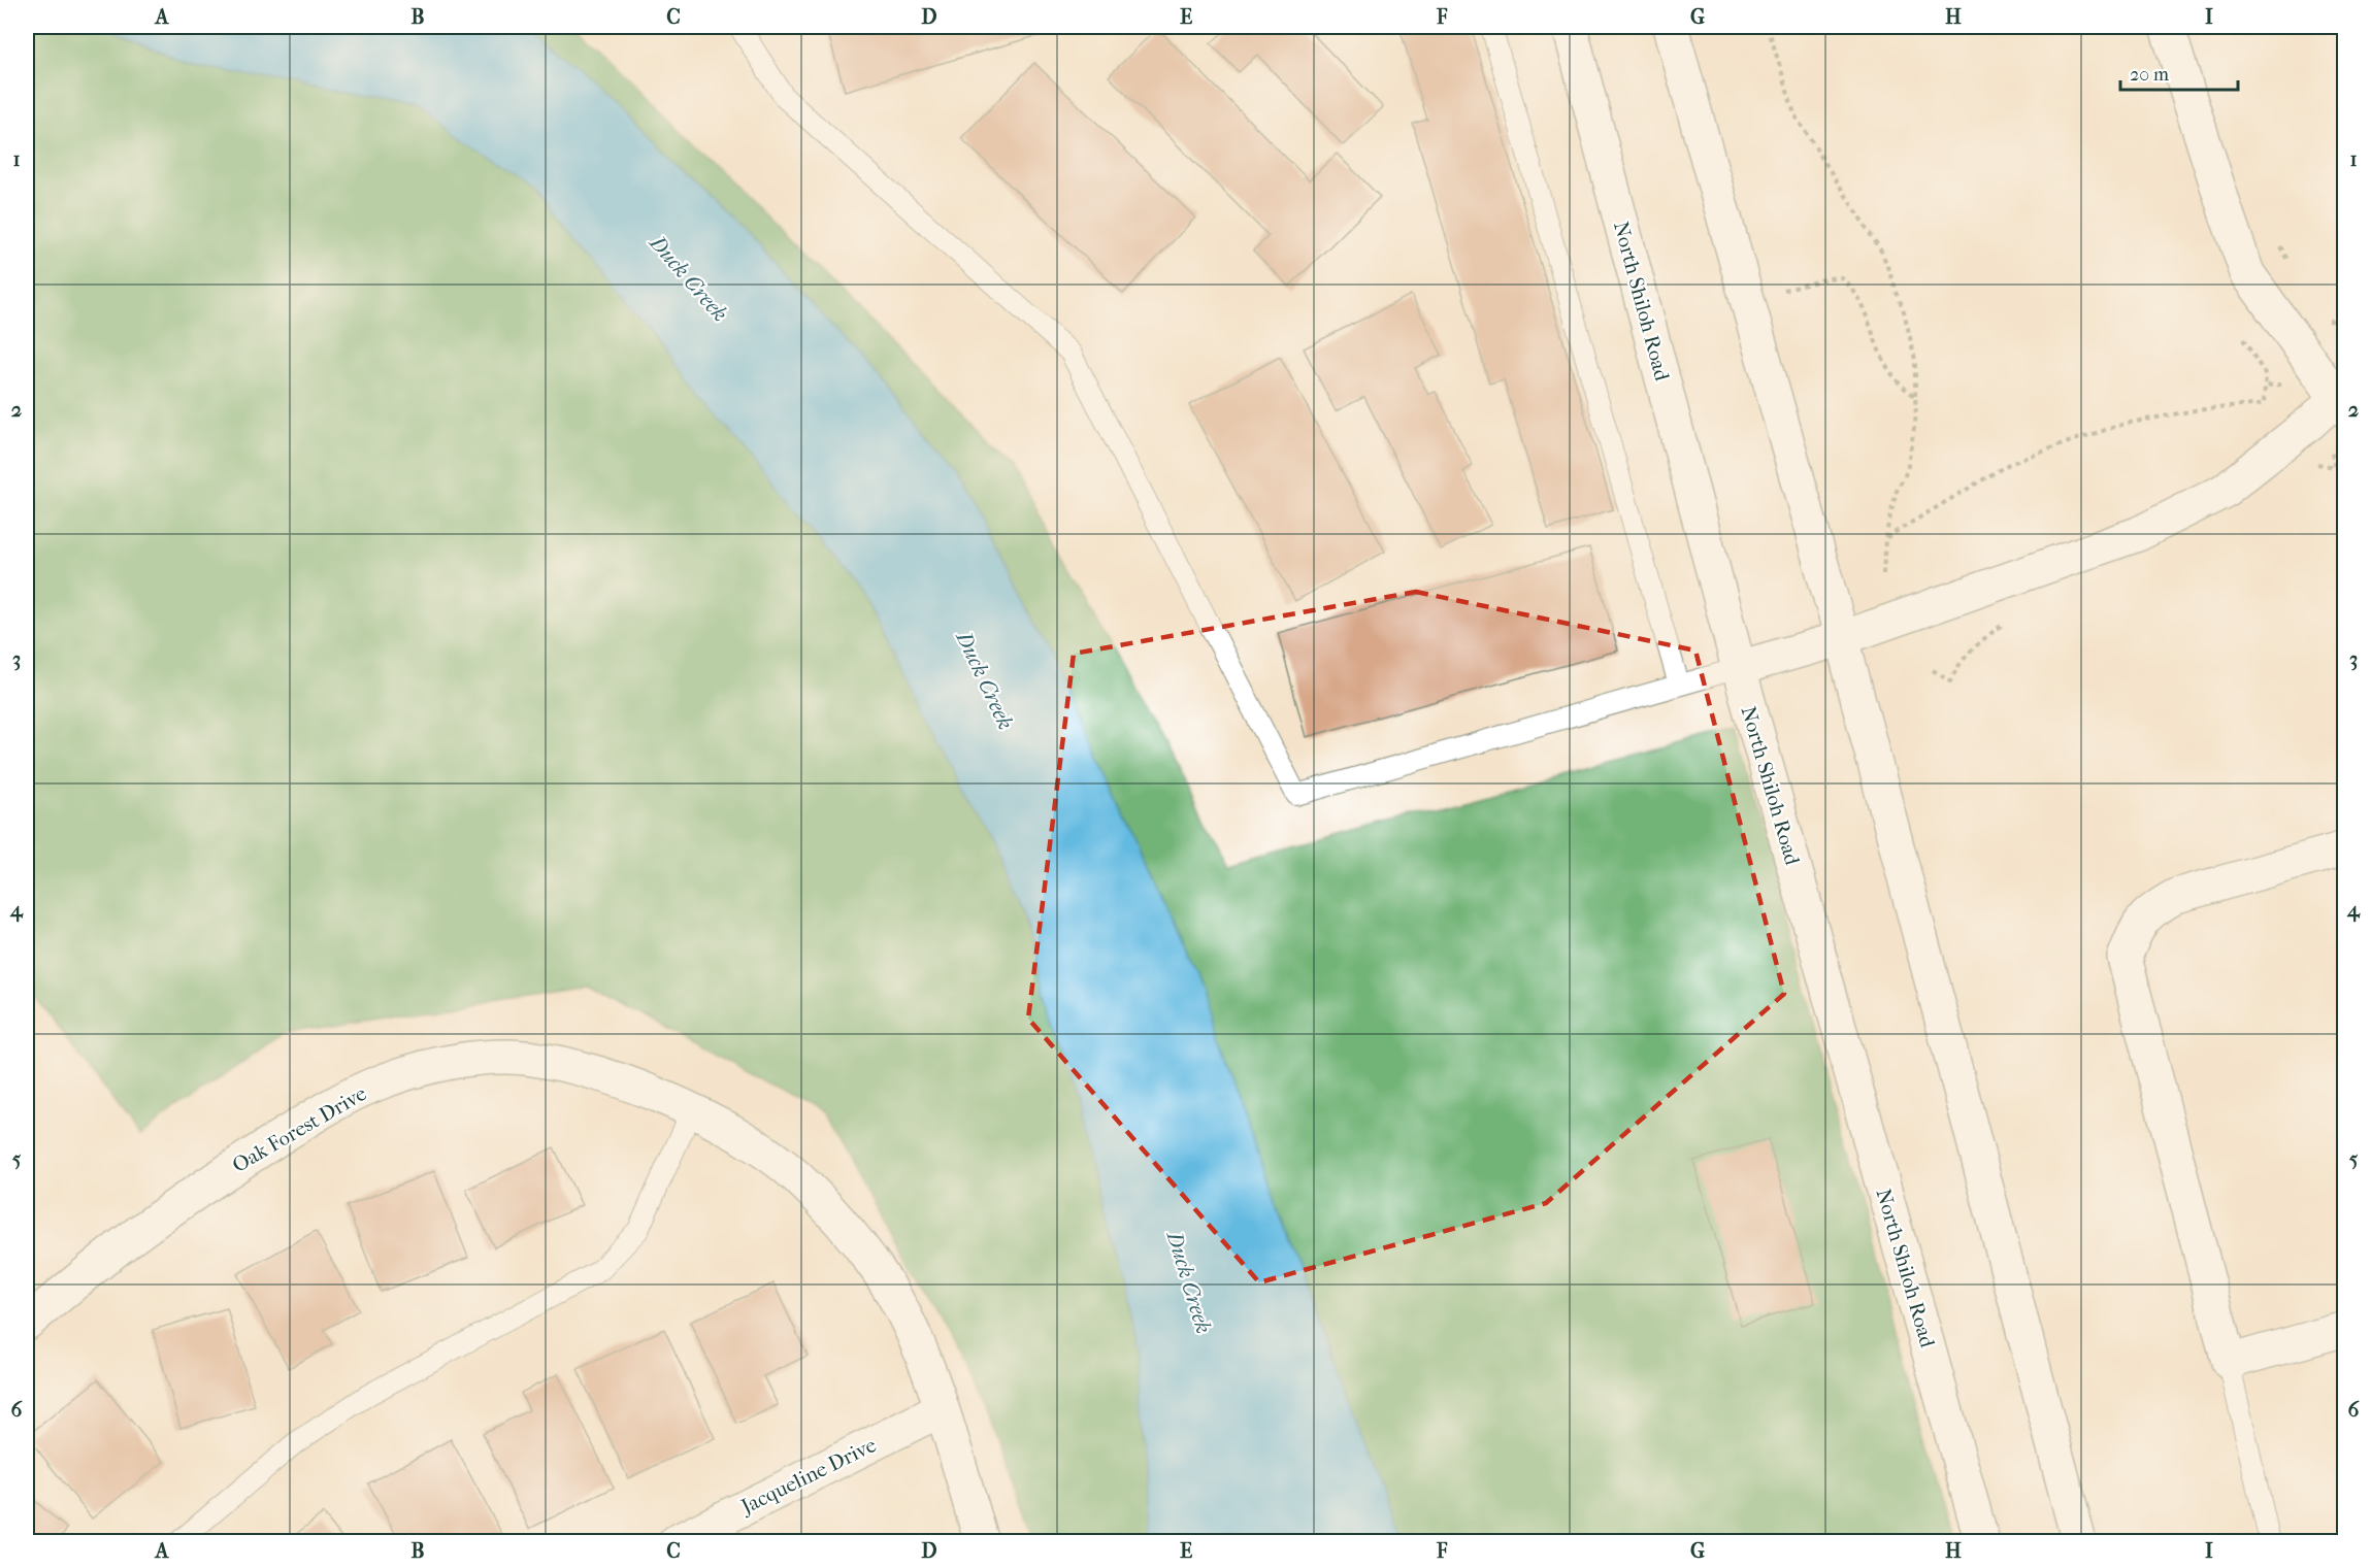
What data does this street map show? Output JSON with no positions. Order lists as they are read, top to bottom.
{
  "streets": {
    "street": ["North Shiloh Road", "Oak Forest Drive", "Jacqueline Drive"]
  },
  "crossings": [
    ["Oak Forest Drive", "Jacqueline Drive"]
  ],
  "water": ["Duck Creek"],
  "scale_bar": "20 m",
  "grid": {
    "columns": [
      "A",
      "B",
      "C",
      "D",
      "E",
      "F",
      "G",
      "H",
      "I"
    ],
    "rows": [
      "1",
      "2",
      "3",
      "4",
      "5",
      "6"
    ]
  }
}
